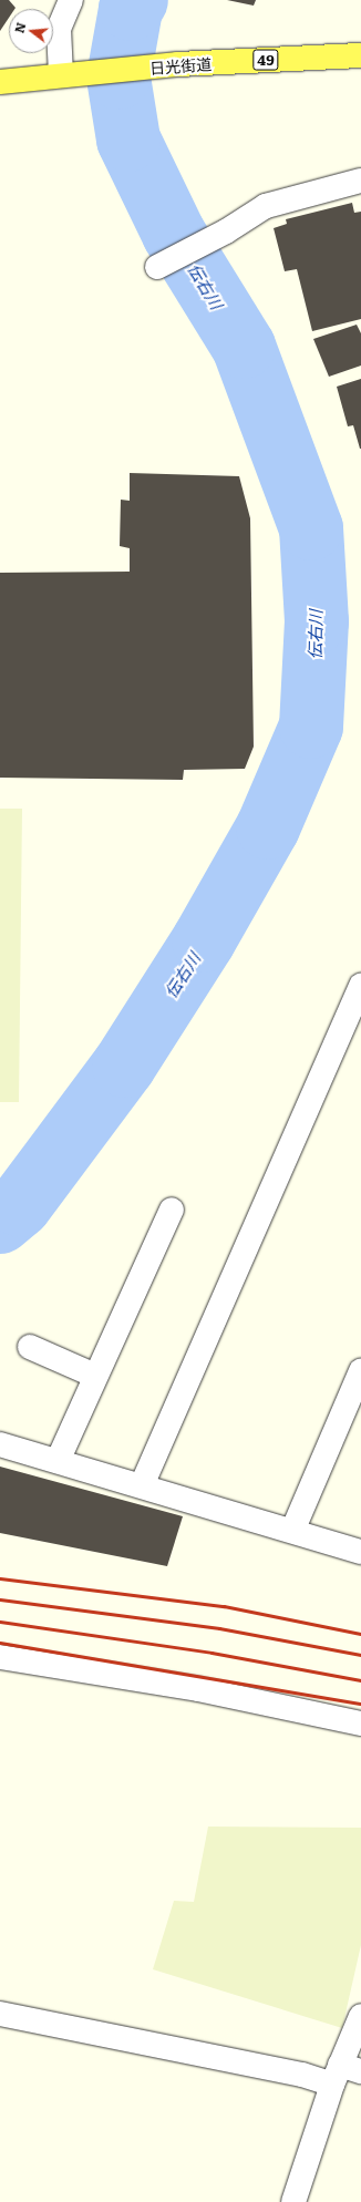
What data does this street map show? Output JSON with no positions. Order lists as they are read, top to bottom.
{
  "streets": {
    "main road": ["49", "日光街道"]
  },
  "water": ["伝右川"],
  "north": "left"
}
